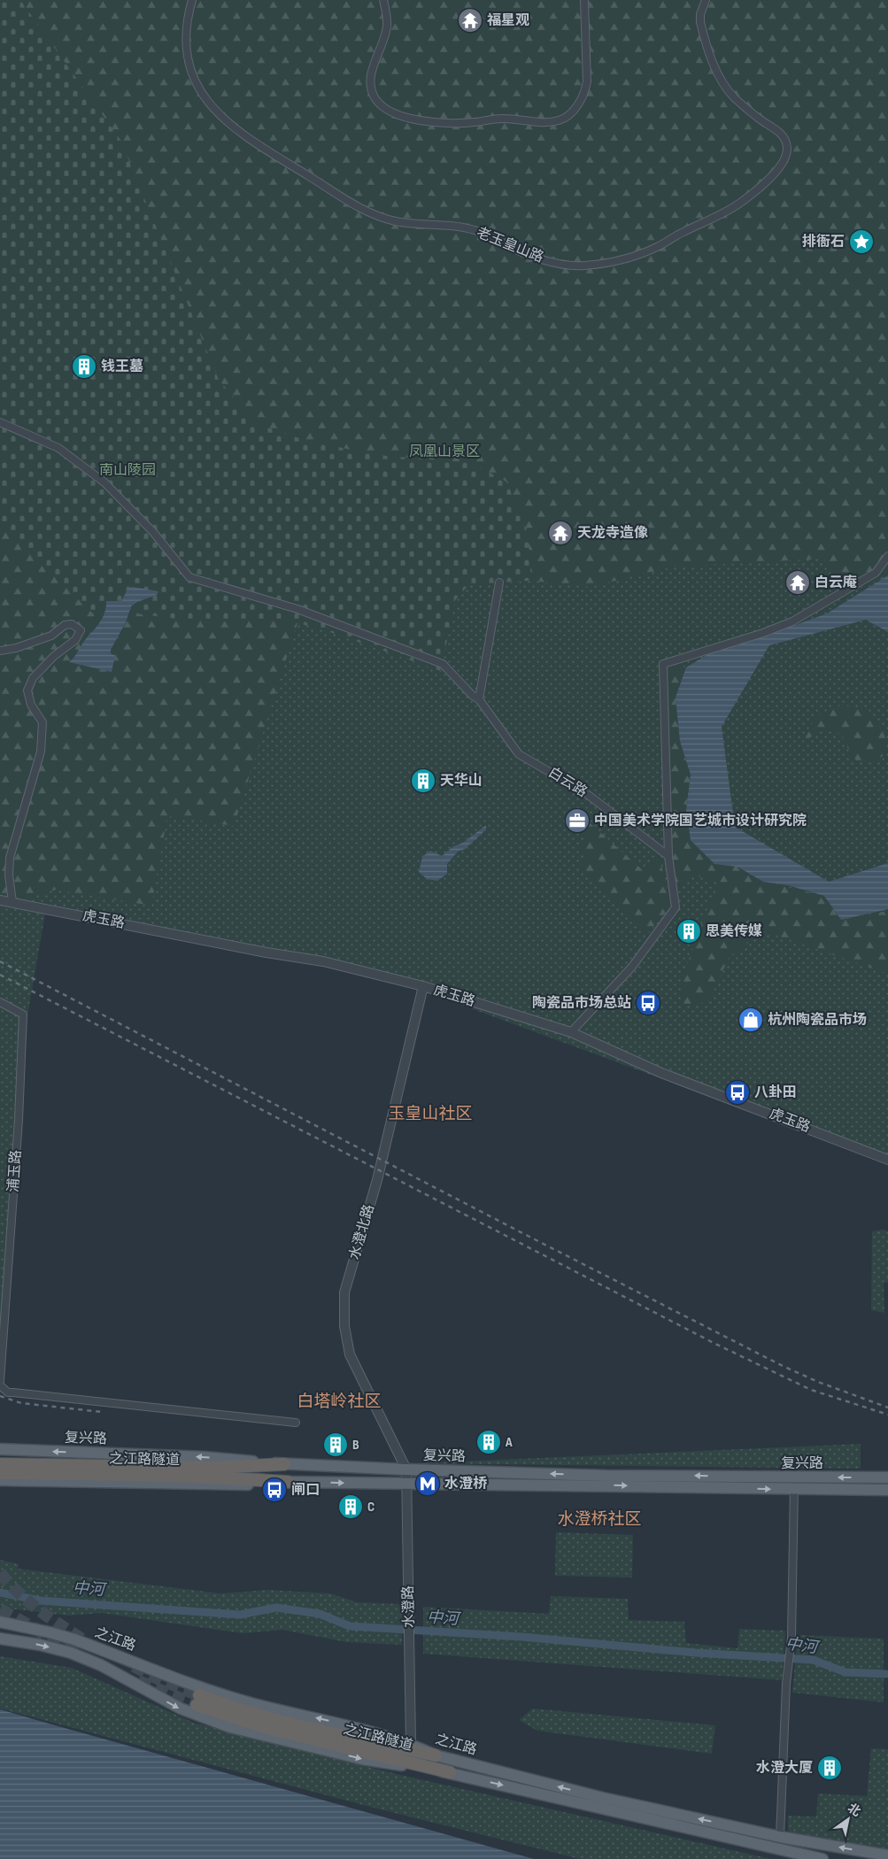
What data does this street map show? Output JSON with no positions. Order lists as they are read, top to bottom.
{
  "streets": {
    "highway": ["之江路隧道"],
    "main road": ["复兴路", "之江路"],
    "street": [
      "老玉皇山路",
      "白云路",
      "虎玉路",
      "浦玉路",
      "水澄北路",
      "水澄路"
    ]
  },
  "crossings": [
    ["虎玉路", "水澄北路"],
    ["水澄北路", "复兴路"],
    ["水澄北路", "水澄路"],
    ["复兴路", "之江路隧道"],
    ["复兴路", "水澄路"],
    ["之江路隧道", "之江路"],
    ["水澄路", "之江路"]
  ],
  "districts": ["玉皇山社区", "白塔岭社区", "水澄桥社区"],
  "water": ["中河"],
  "parks": ["凤凰山景区", "南山陵园"],
  "places": {
    "temple": ["福星观", "天龙寺造像", "白云庵"],
    "place": ["排衙石"],
    "building": [
      "钱王墓",
      "天华山",
      "思美传媒",
      "A",
      "B",
      "C",
      "水澄大厦"
    ],
    "office": ["中国美术学院国艺城市设计研究院"],
    "bus stop": ["陶瓷品市场总站", "八卦田", "闸口"],
    "shop": ["杭州陶瓷品市场"],
    "metro station": ["水澄桥"]
  },
  "north": "top right"
}
